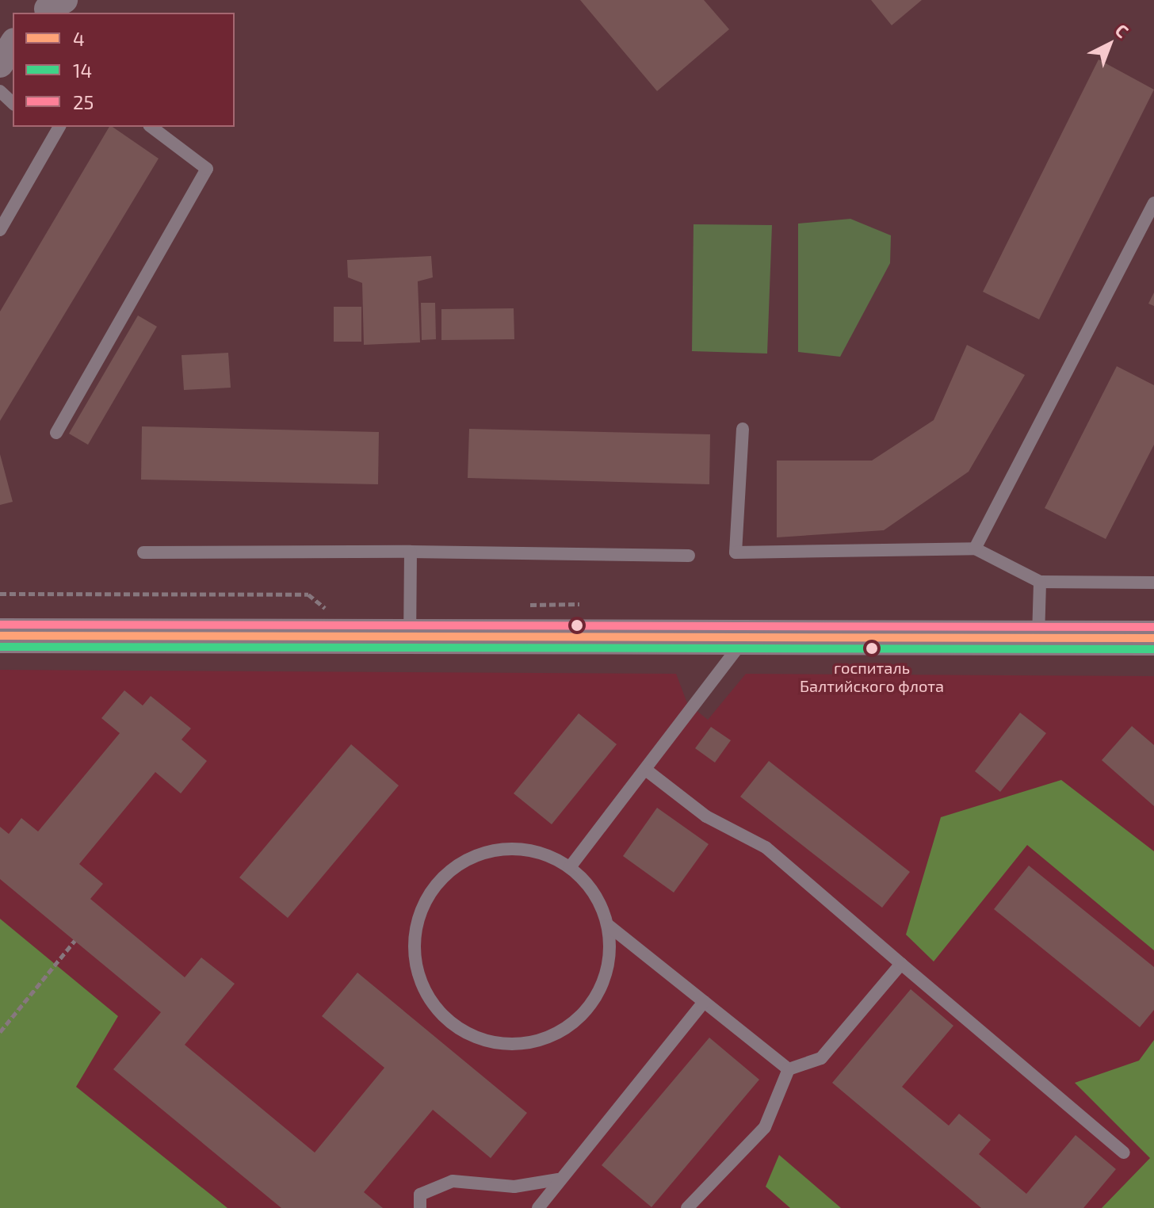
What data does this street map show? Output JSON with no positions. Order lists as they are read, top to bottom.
{
  "places": ["госпиталь Балтийского флота"],
  "lines": ["transit line 25", "transit line 4", "transit line 14"],
  "legend": ["4", "14", "25"],
  "north": "top right"
}
